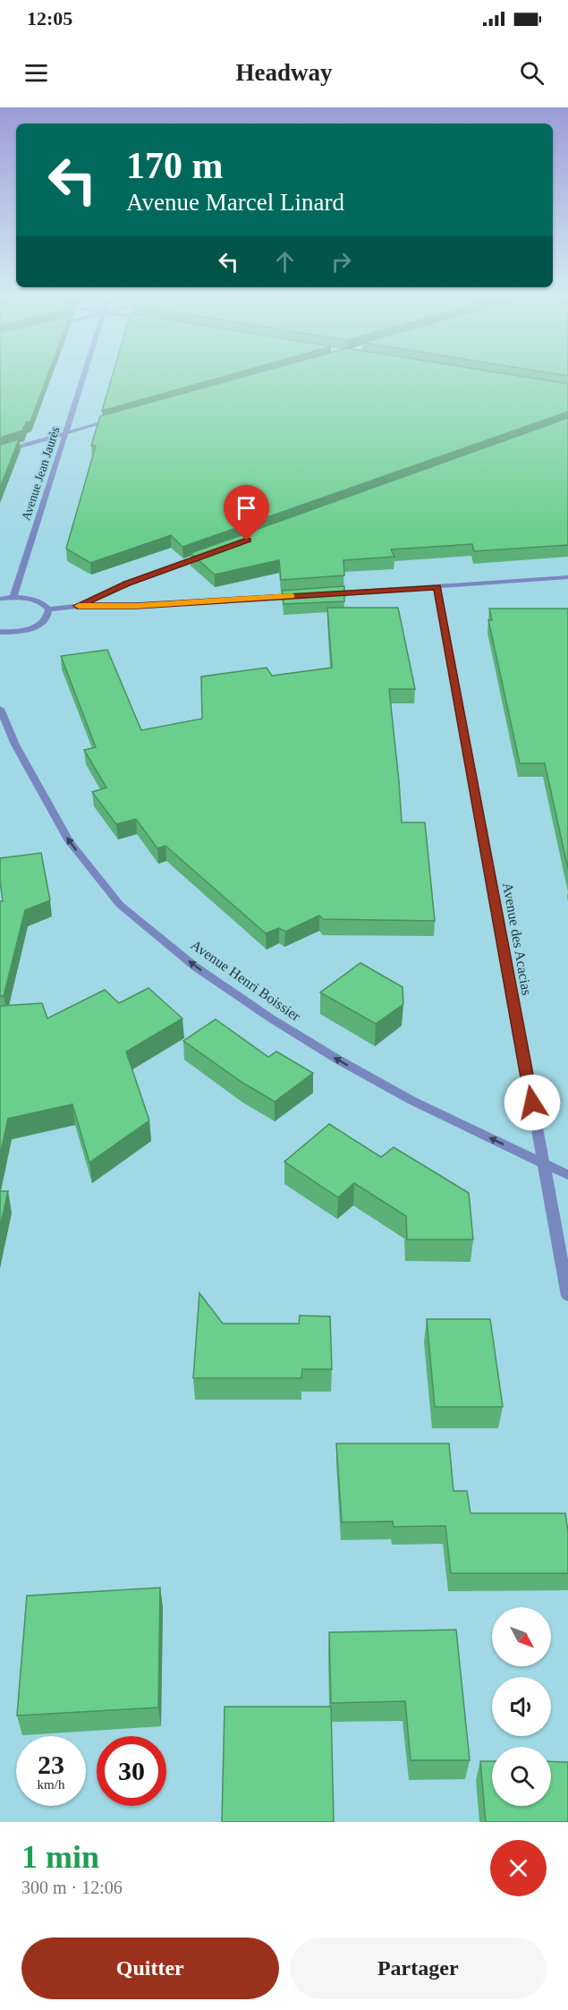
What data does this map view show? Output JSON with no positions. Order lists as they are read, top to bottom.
{
  "streets": {
    "street": ["Avenue Jean Jaurès", "Avenue des Acacias", "Avenue Henri Boissier"]
  },
  "crossings": [
    ["Avenue des Acacias", "Avenue Henri Boissier"]
  ],
  "one_way": ["Avenue Henri Boissier"],
  "north": "bottom right",
  "page": {
    "status": "12:05",
    "header": "Headway",
    "turn": ["170 m", "Avenue Marcel Linard"],
    "speed": "23 km/h",
    "limit": "30",
    "heading": ["1 min", "300 m · 12:06"],
    "buttons": ["Quitter", "Partager"]
  }
}
